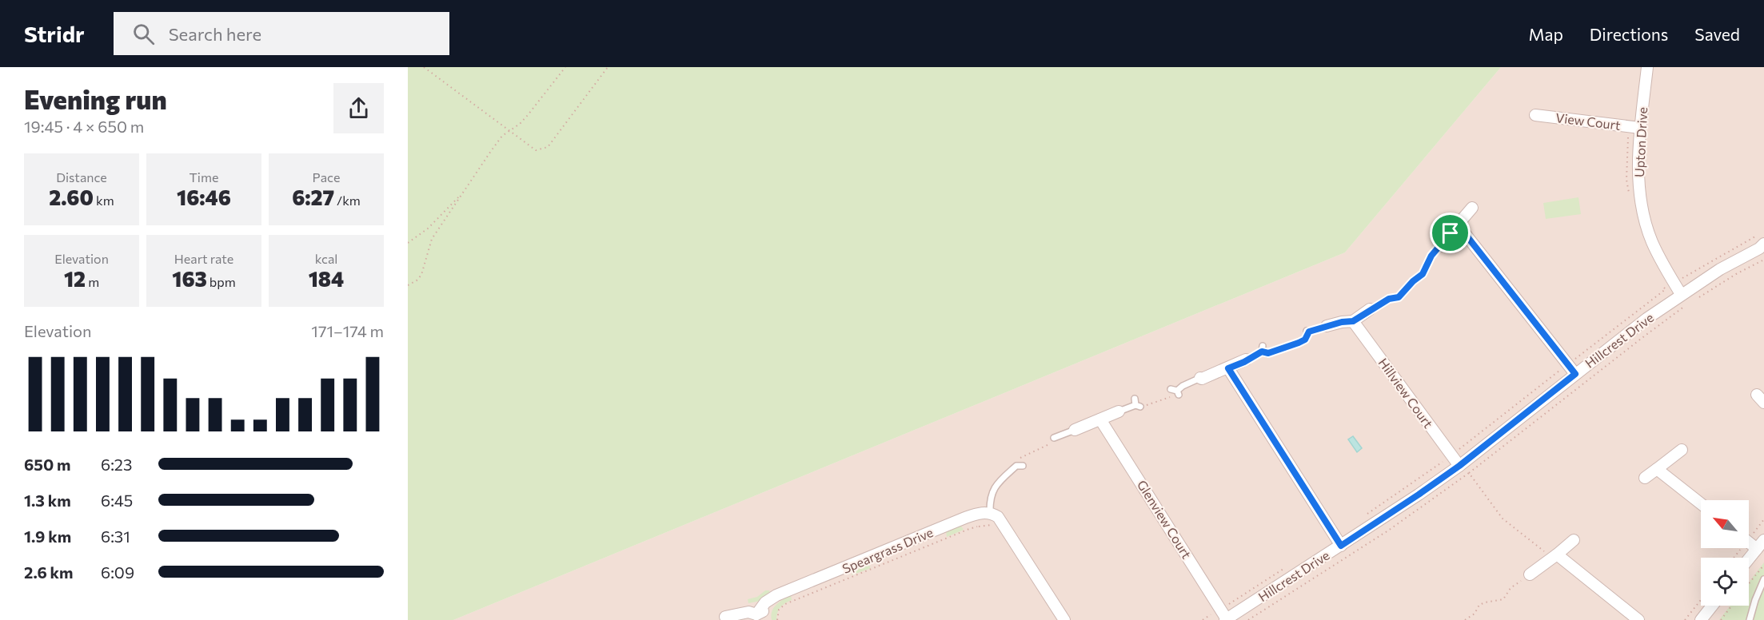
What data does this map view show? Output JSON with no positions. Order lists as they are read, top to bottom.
{
  "streets": {
    "street": [
      "View Court",
      "Upton Drive",
      "Hillcrest Drive",
      "Hillview Court",
      "Glenview Court",
      "Speargrass Drive"
    ]
  },
  "crossings": [
    ["View Court", "Upton Drive"],
    ["Upton Drive", "Hillcrest Drive"],
    ["Hillcrest Drive", "Hillview Court"],
    ["Hillcrest Drive", "Glenview Court"]
  ],
  "north": "top left",
  "page": {
    "header": "Stridr",
    "search": "Search here",
    "nav": ["Map", "Directions", "Saved"],
    "heading": ["Evening run", "19:45 · 4 × 650 m"],
    "stats": [
      ["Distance", "2.60 km"],
      ["Time", "16:46"],
      ["Pace", "6:27 /km"],
      ["Elevation", "12 m"],
      ["Heart rate", "163 bpm"],
      ["kcal", "184"]
    ],
    "chart": ["Elevation", "171–174 m"],
    "list": [
      {
        "name": "650 m",
        "note": "6:23"
      },
      {
        "name": "1.3 km",
        "note": "6:45"
      },
      {
        "name": "1.9 km",
        "note": "6:31"
      },
      {
        "name": "2.6 km",
        "note": "6:09"
      }
    ]
  }
}
